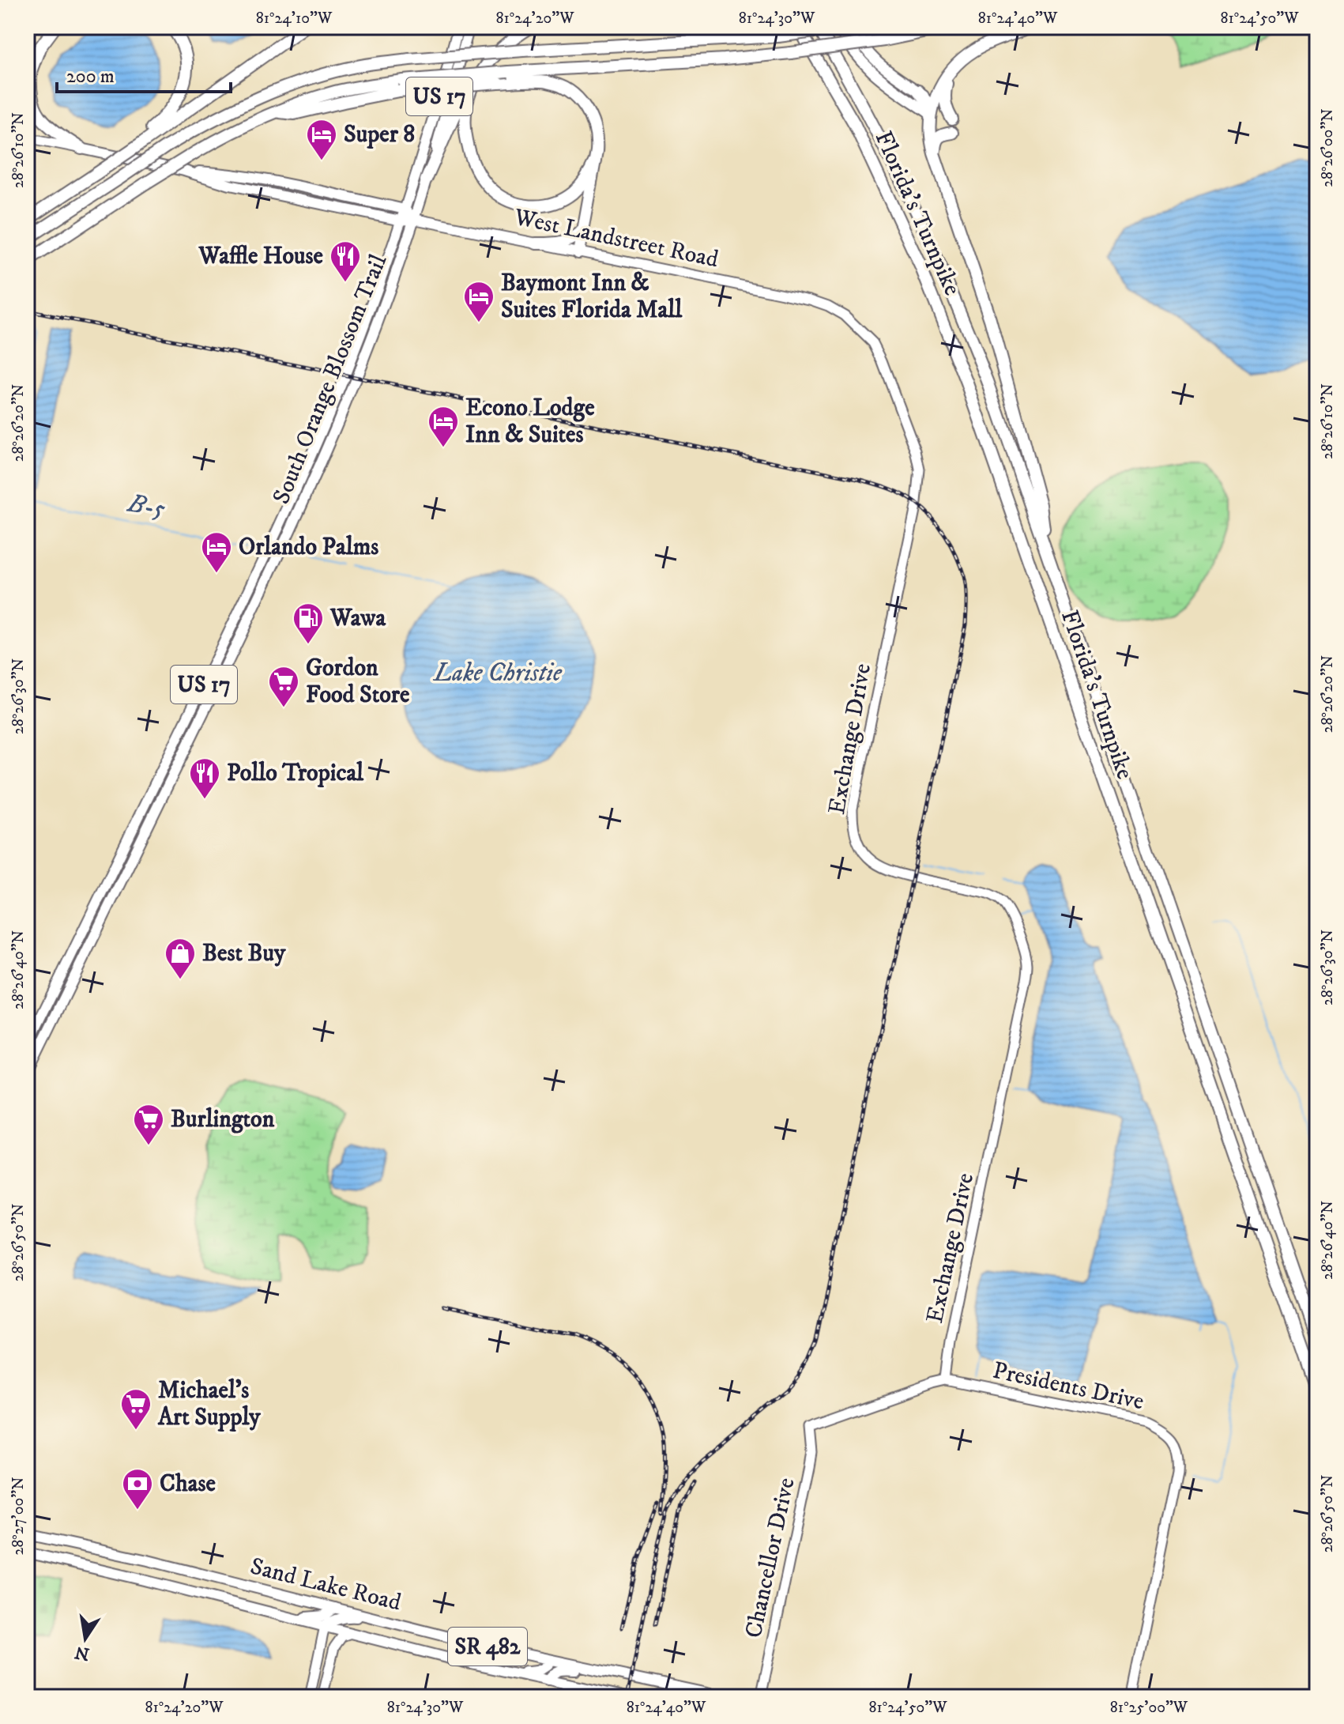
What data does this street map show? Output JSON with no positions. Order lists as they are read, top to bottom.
{
  "streets": {
    "highway": ["Florida's Turnpike"],
    "main road": [
      "US 17",
      "West Landstreet Road",
      "South Orange Blossom Trail",
      "Sand Lake Road",
      "SR 482"
    ],
    "street": ["Exchange Drive", "Presidents Drive", "Chancellor Drive"]
  },
  "crossings": [
    ["West Landstreet Road", "South Orange Blossom Trail"],
    ["West Landstreet Road", "Exchange Drive"],
    ["Exchange Drive", "Presidents Drive"],
    ["Presidents Drive", "Chancellor Drive"]
  ],
  "water": ["B-5", "Lake Christie"],
  "places": {
    "hotel": [
      "Super 8",
      "Baymont Inn & Suites Florida Mall",
      "Econo Lodge Inn & Suites",
      "Orlando Palms"
    ],
    "restaurant": ["Waffle House", "Pollo Tropical"],
    "fuel station": ["Wawa"],
    "supermarket": ["Gordon Food Store", "Burlington", "Michael's Art Supply"],
    "shop": ["Best Buy"],
    "bank": ["Chase"]
  },
  "scale_bar": "200 m",
  "north": "bottom",
  "coordinates": [
    "81°24'10\"W",
    "81°24'20\"W",
    "81°24'30\"W",
    "81°24'40\"W",
    "81°24'50\"W",
    "28°26'00\"N",
    "28°26'10\"N",
    "28°26'20\"N",
    "28°26'30\"N",
    "28°26'40\"N",
    "28°26'50\"N",
    "28°27'00\"N",
    "81°25'00\"W"
  ]
}
